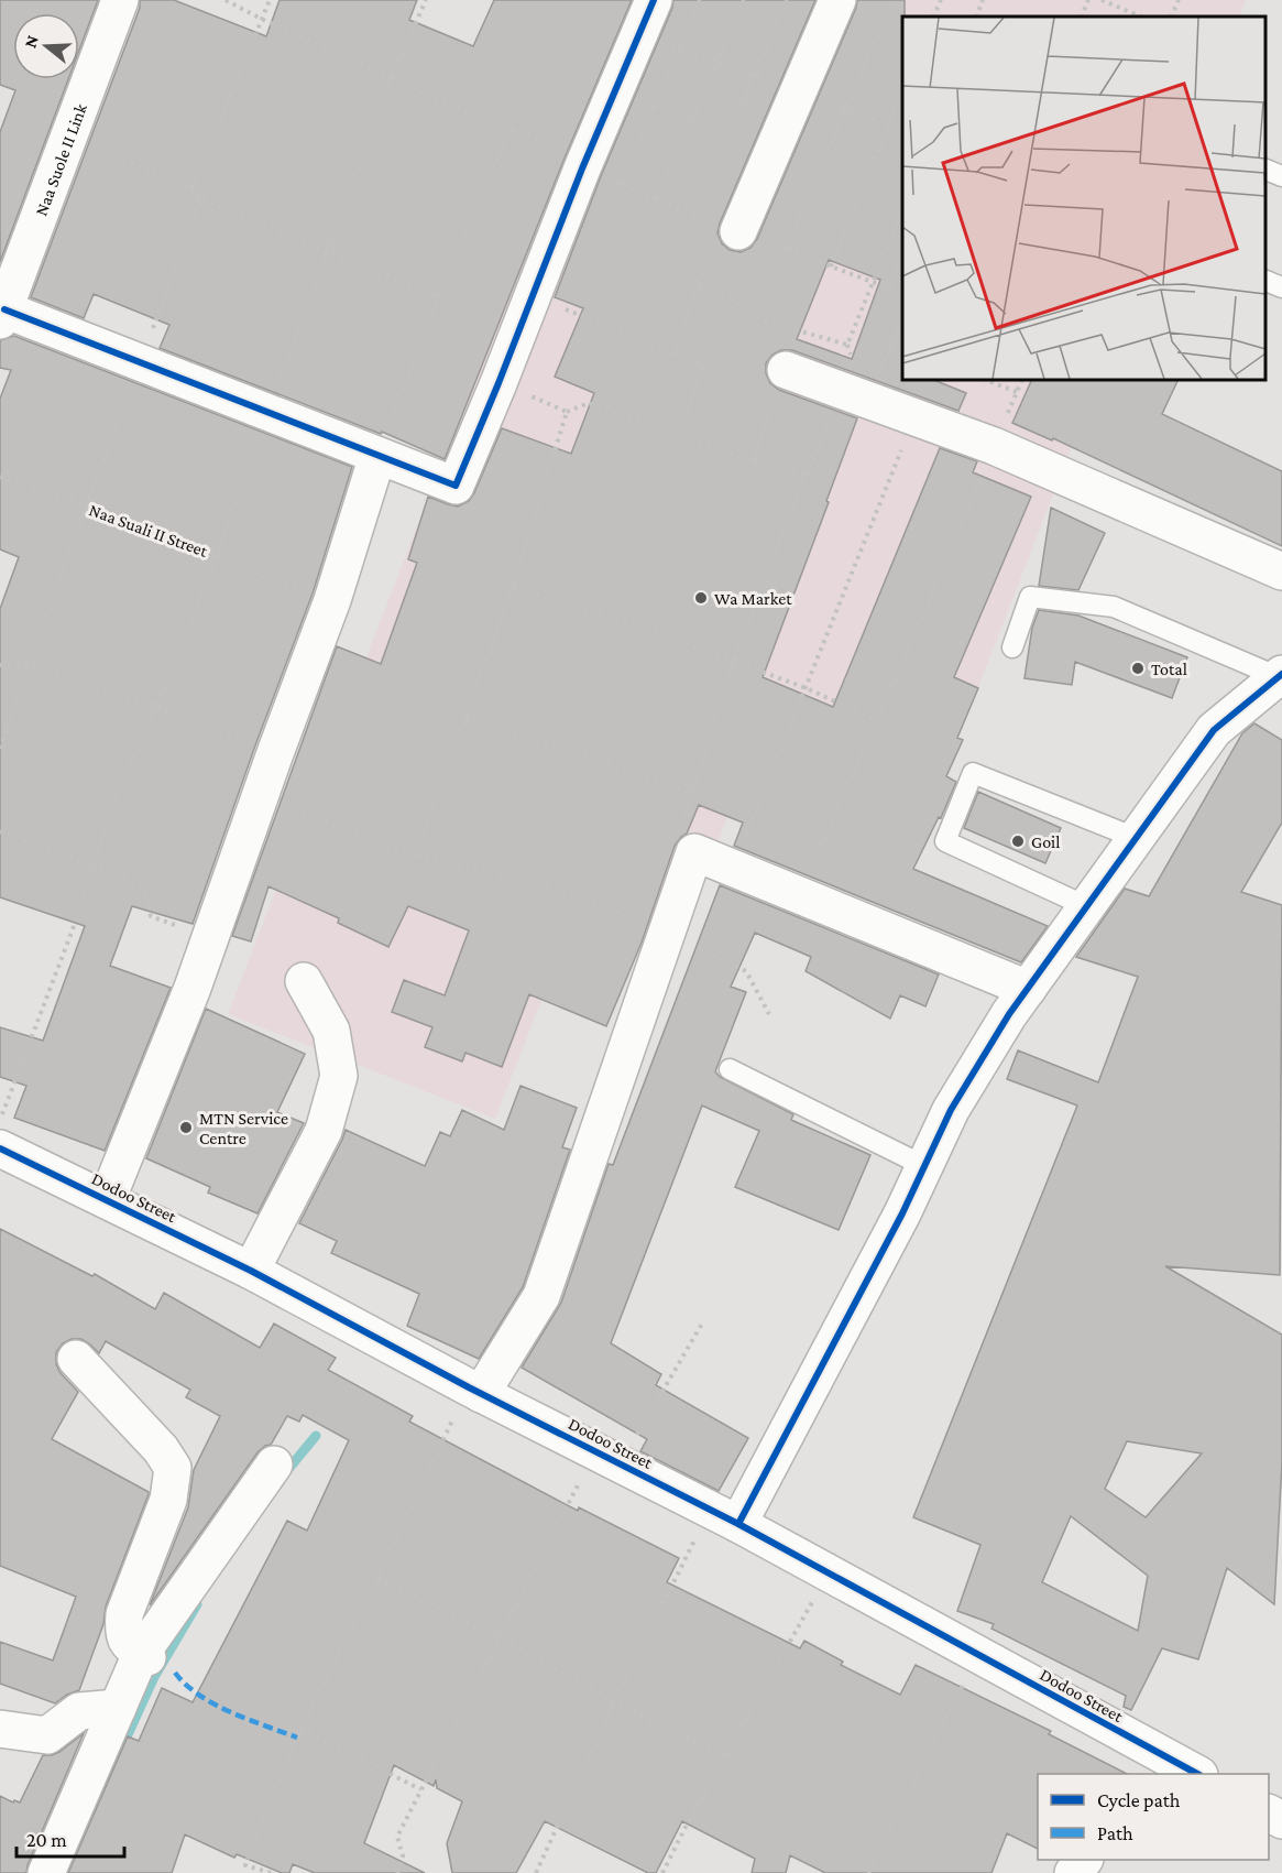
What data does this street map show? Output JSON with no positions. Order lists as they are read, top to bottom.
{
  "streets": {
    "street": ["Naa Suole II Link", "Dodoo Street"],
    "path": ["Naa Suali II Street"]
  },
  "places": [
    "Wa Market",
    "Total",
    "Goil",
    "MTN Service Centre"
  ],
  "legend": ["Cycle path", "Path"],
  "scale_bar": "20 m",
  "north": "left"
}
